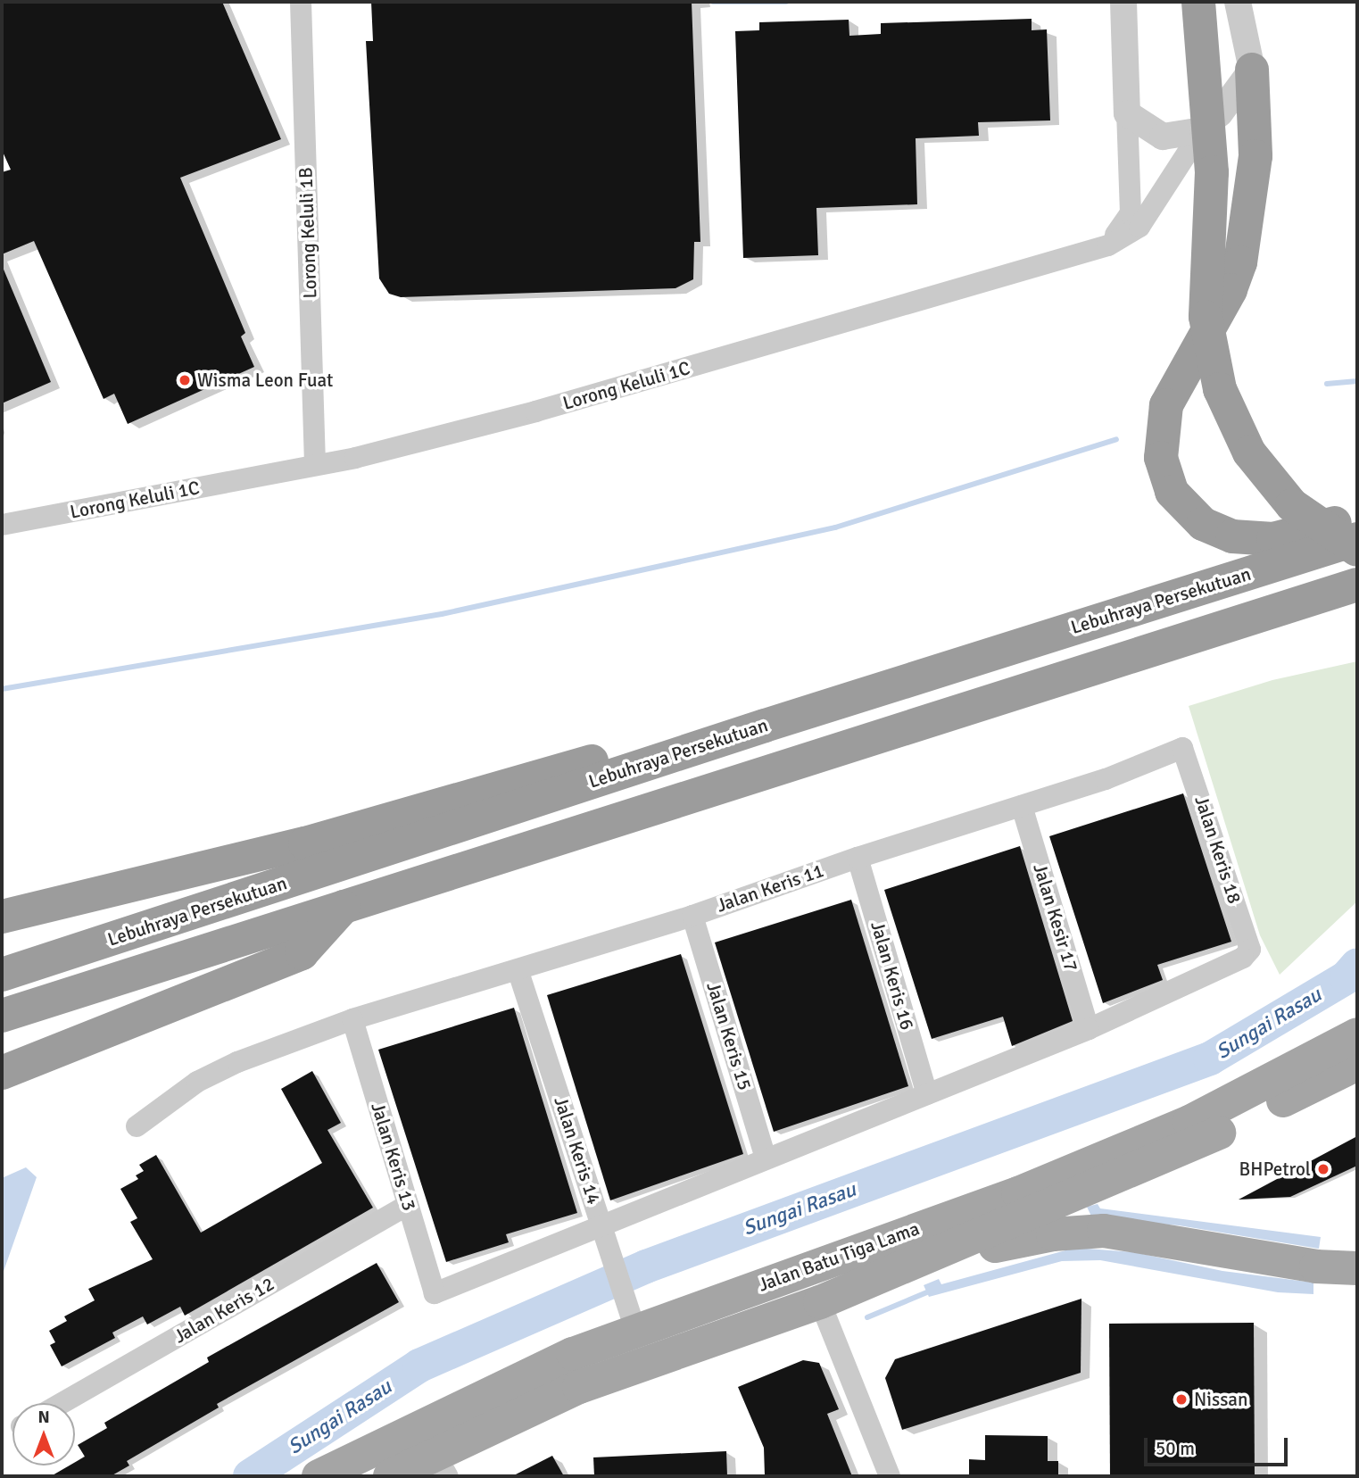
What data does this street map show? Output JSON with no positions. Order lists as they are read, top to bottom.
{
  "streets": {
    "highway": ["Lebuhraya Persekutuan"],
    "main road": ["Jalan Batu Tiga Lama"],
    "street": [
      "Lorong Keluli 1B",
      "Lorong Keluli 1C",
      "Jalan Keris 18",
      "Jalan Keris 11",
      "Jalan Kesir 17",
      "Jalan Keris 16",
      "Jalan Keris 15",
      "Jalan Keris 14",
      "Jalan Keris 13",
      "Jalan Keris 12"
    ]
  },
  "crossings": [
    ["Lorong Keluli 1B", "Lorong Keluli 1C"],
    ["Jalan Keris 18", "Jalan Keris 11"],
    ["Jalan Keris 18", "Jalan Kesir 17"],
    ["Jalan Keris 11", "Jalan Kesir 17"],
    ["Jalan Keris 11", "Jalan Keris 16"],
    ["Jalan Keris 11", "Jalan Keris 15"],
    ["Jalan Keris 11", "Jalan Keris 14"],
    ["Jalan Keris 11", "Jalan Keris 13"],
    ["Jalan Keris 14", "Jalan Keris 13"],
    ["Jalan Keris 14", "Jalan Batu Tiga Lama"],
    ["Jalan Keris 13", "Jalan Keris 12"]
  ],
  "water": ["Sungai Rasau"],
  "places": ["Wisma Leon Fuat", "BHPetrol", "Nissan"],
  "scale_bar": "50 m",
  "north": "top"
}
